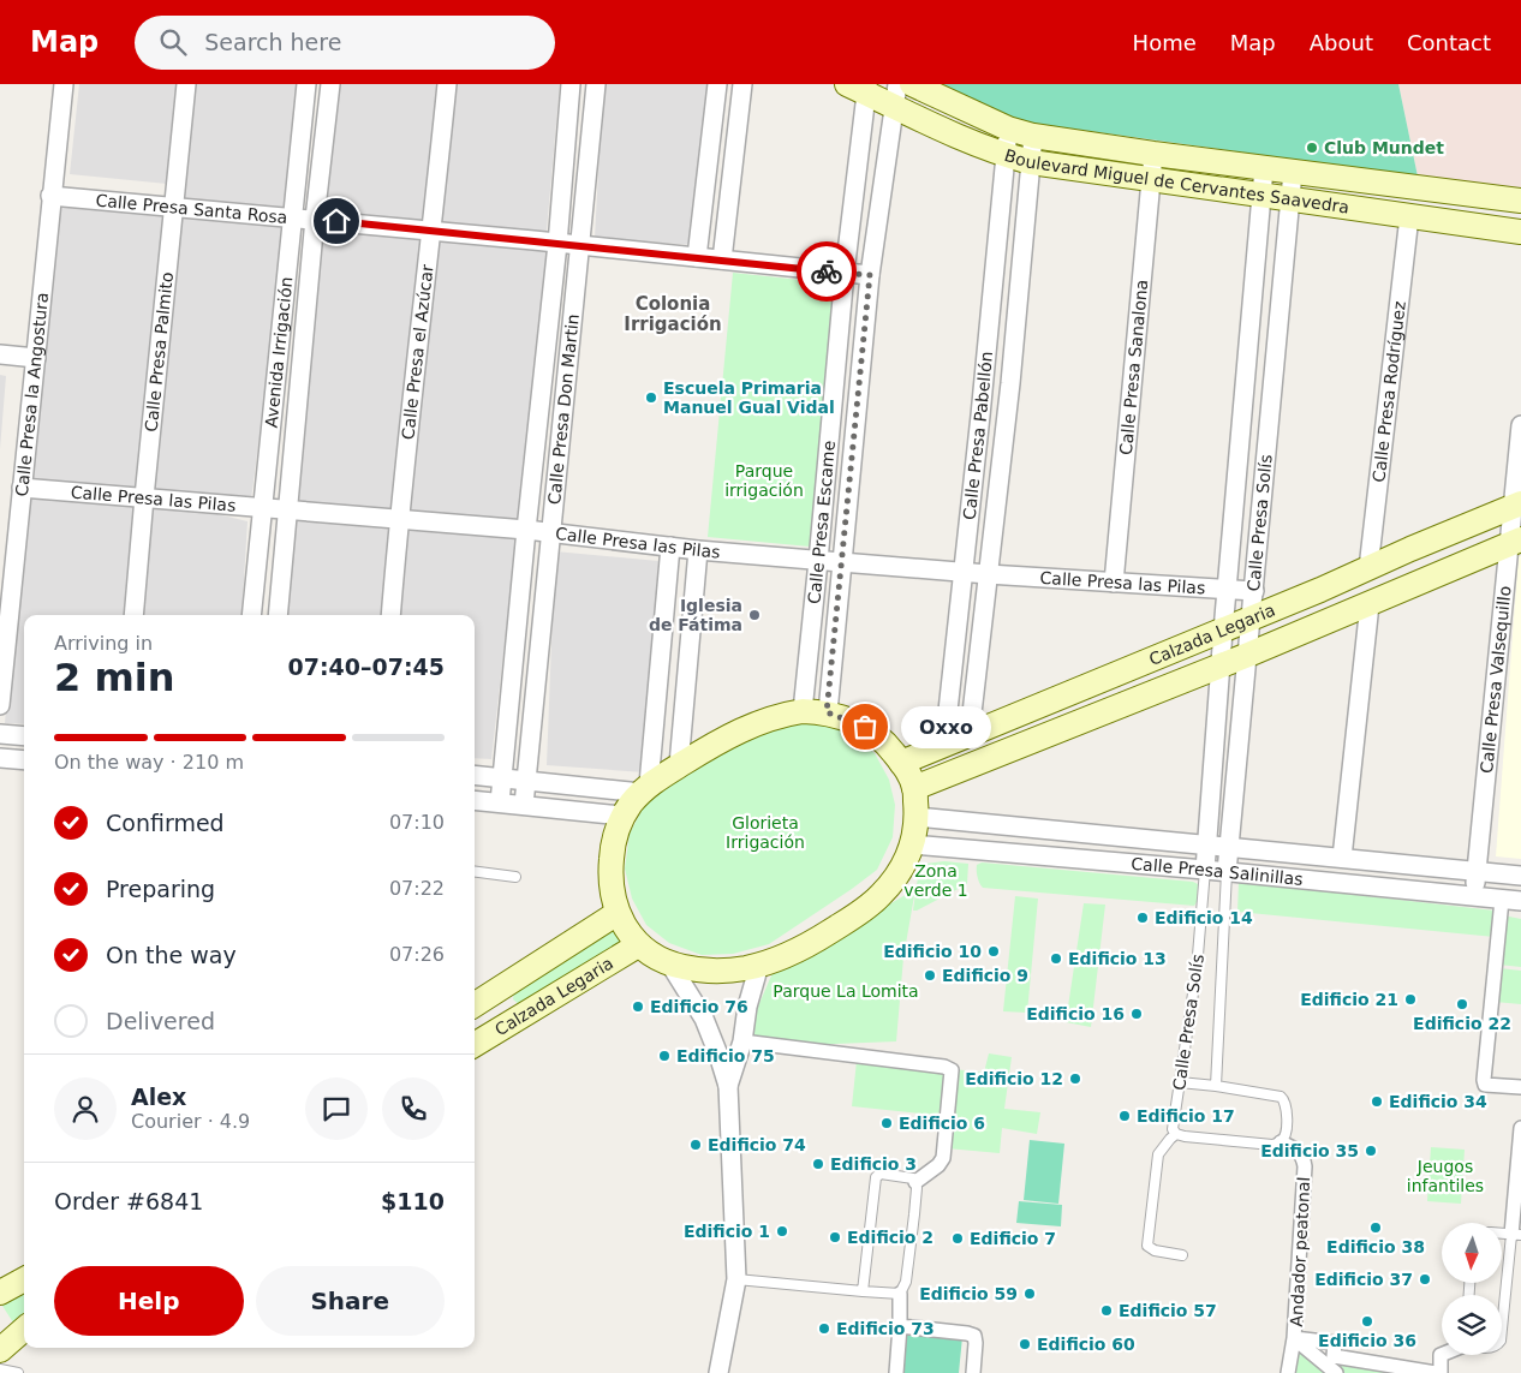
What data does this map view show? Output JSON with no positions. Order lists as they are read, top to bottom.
{
  "streets": {
    "main road": ["Boulevard Miguel de Cervantes Saavedra", "Calzada Legaria"],
    "street": [
      "Calle Presa Santa Rosa",
      "Calle Presa Palmito",
      "Avenida Irrigación",
      "Calle Presa el Azúcar",
      "Calle Presa Sanalona",
      "Calle Presa Rodríguez",
      "Calle Presa la Angostura",
      "Calle Presa Don Martin",
      "Calle Presa Pabellón",
      "Calle Presa las Pilas",
      "Calle Presa Escame",
      "Calle Presa Solís",
      "Calle Presa Valsequillo",
      "Calle Presa Salinillas",
      "Andador peatonal"
    ]
  },
  "crossings": [
    ["Boulevard Miguel de Cervantes Saavedra", "Calle Presa Sanalona"],
    ["Boulevard Miguel de Cervantes Saavedra", "Calle Presa Rodríguez"],
    ["Boulevard Miguel de Cervantes Saavedra", "Calle Presa Pabellón"],
    ["Boulevard Miguel de Cervantes Saavedra", "Calle Presa Escame"],
    ["Boulevard Miguel de Cervantes Saavedra", "Calle Presa Solís"],
    ["Calle Presa Santa Rosa", "Calle Presa Palmito"],
    ["Calle Presa Santa Rosa", "Avenida Irrigación"],
    ["Calle Presa Santa Rosa", "Calle Presa el Azúcar"],
    ["Calle Presa Santa Rosa", "Calle Presa la Angostura"],
    ["Calle Presa Santa Rosa", "Calle Presa Don Martin"],
    ["Calle Presa Santa Rosa", "Calle Presa Escame"],
    ["Calle Presa Palmito", "Calle Presa las Pilas"],
    ["Avenida Irrigación", "Calle Presa las Pilas"],
    ["Calle Presa el Azúcar", "Calle Presa las Pilas"],
    ["Calle Presa Sanalona", "Calle Presa las Pilas"],
    ["Calle Presa Rodríguez", "Calzada Legaria"],
    ["Calle Presa la Angostura", "Calle Presa las Pilas"],
    ["Calle Presa Don Martin", "Calle Presa las Pilas"],
    ["Calle Presa Pabellón", "Calle Presa las Pilas"],
    ["Calle Presa Pabellón", "Calzada Legaria"],
    ["Calle Presa las Pilas", "Calle Presa Escame"],
    ["Calle Presa las Pilas", "Calle Presa Solís"],
    ["Calle Presa Solís", "Calzada Legaria"],
    ["Calle Presa Solís", "Calle Presa Salinillas"],
    ["Calzada Legaria", "Calle Presa Valsequillo"],
    ["Calle Presa Valsequillo", "Calle Presa Salinillas"]
  ],
  "districts": ["Colonia Irrigación"],
  "parks": [
    "Parque irrigación",
    "Glorieta Irrigación",
    "Zona verde 1",
    "Parque La Lomita",
    "Jeugos infantiles"
  ],
  "places": [
    "Club Mundet",
    "Escuela Primaria Manuel Gual Vidal",
    "Iglesia de Fátima",
    "Oxxo",
    "Edificio 14",
    "Edificio 10",
    "Edificio 13",
    "Edificio 9",
    "Edificio 21",
    "Edificio 22",
    "Edificio 76",
    "Edificio 16",
    "Edificio 75",
    "Edificio 12",
    "Edificio 34",
    "Edificio 17",
    "Edificio 6",
    "Edificio 74",
    "Edificio 35",
    "Edificio 3",
    "Edificio 38",
    "Edificio 1",
    "Edificio 2",
    "Edificio 7",
    "Edificio 37",
    "Edificio 59",
    "Edificio 57",
    "Edificio 36",
    "Edificio 73",
    "Edificio 60"
  ],
  "north": "bottom",
  "page": {
    "header": "Map",
    "search": "Search here",
    "nav": [
      "Home",
      "Map",
      "About",
      "Contact"
    ],
    "heading": ["2 min", "Arriving in", "07:40–07:45"],
    "panel": [
      "Alex",
      "Courier · 4.9",
      "Order #6841",
      "$110"
    ],
    "bubble": "Oxxo",
    "bar": "On the way · 210 m",
    "list": [
      ["Confirmed", "07:10"],
      ["Preparing", "07:22"],
      ["On the way", "07:26"],
      "Delivered"
    ],
    "buttons": ["Help", "Share"]
  }
}
